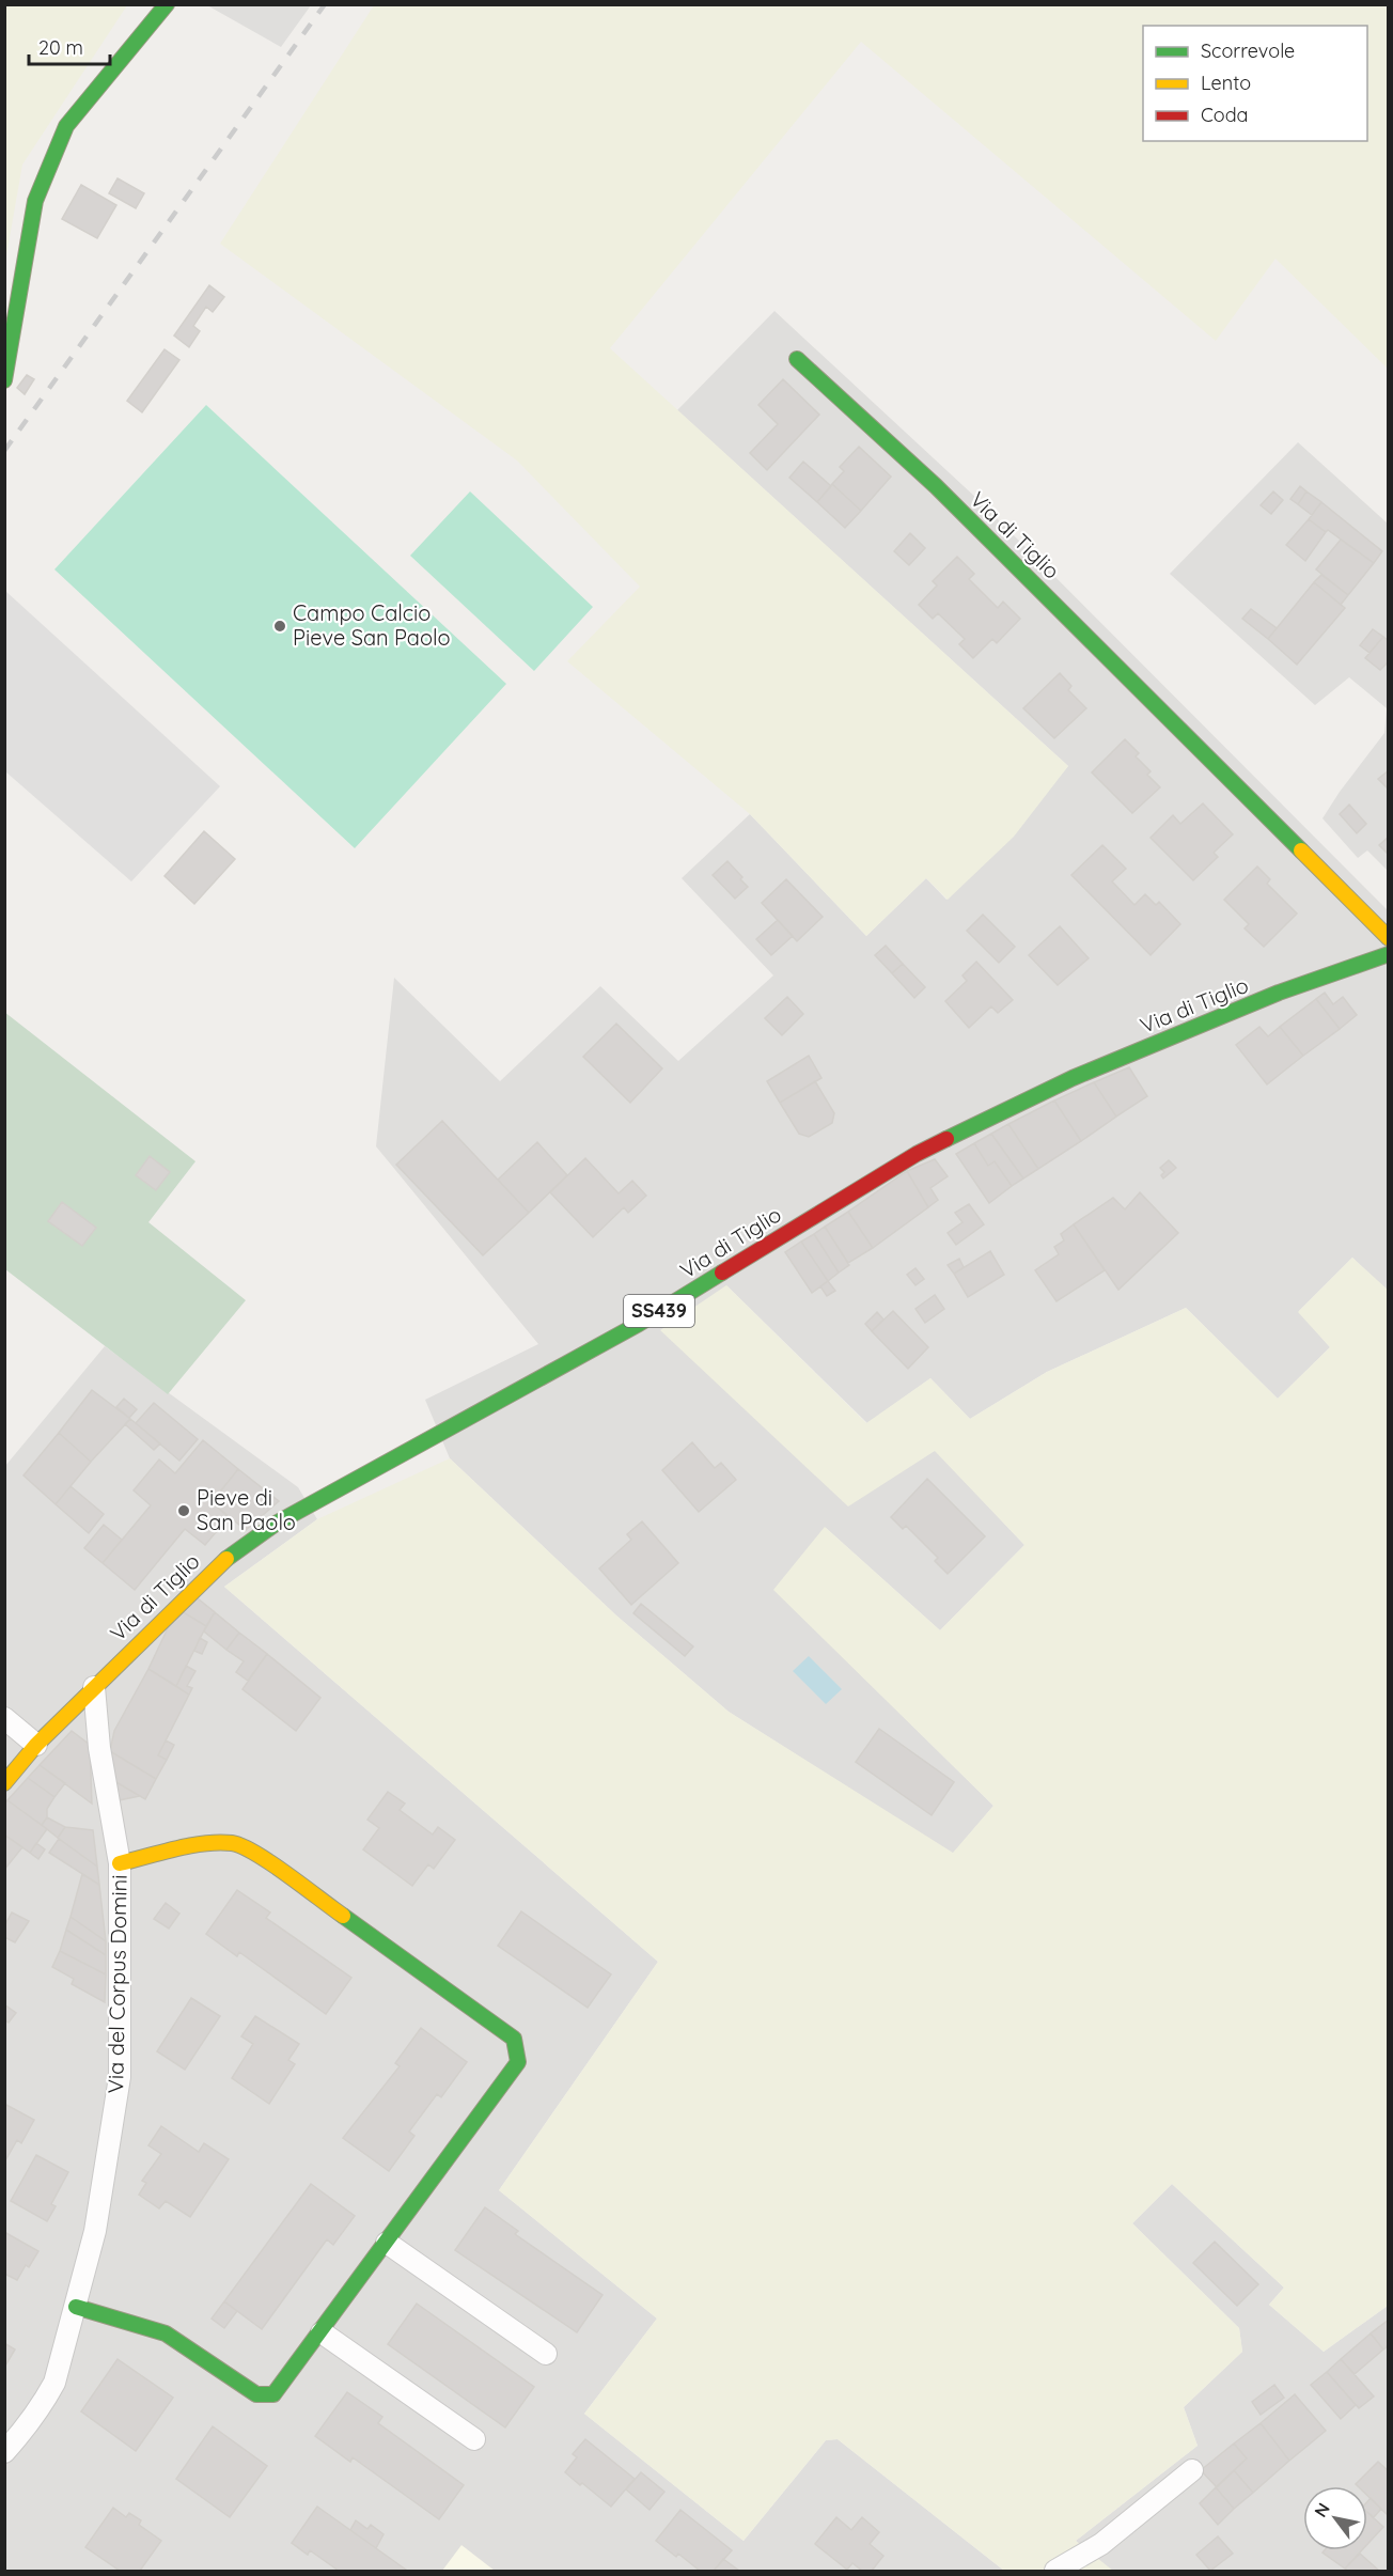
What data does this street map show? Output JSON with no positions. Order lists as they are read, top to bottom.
{
  "streets": {
    "street": ["Via di Tiglio", "SS439", "Via del Corpus Domini"]
  },
  "crossings": [
    ["Via di Tiglio", "Via del Corpus Domini"]
  ],
  "places": ["Campo Calcio Pieve San Paolo", "Pieve di San Paolo"],
  "legend": ["Scorrevole", "Lento", "Coda"],
  "scale_bar": "20 m",
  "north": "top left"
}
